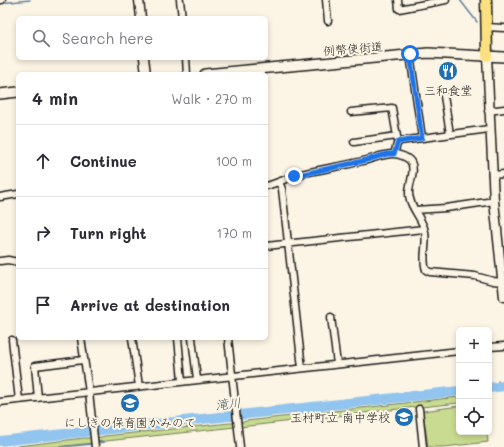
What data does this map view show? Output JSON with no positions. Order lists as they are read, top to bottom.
{
  "streets": {
    "main road": ["例幣使街道"]
  },
  "water": ["滝川"],
  "places": {
    "restaurant": ["三和食堂"],
    "school or university": ["にしきの保育園かみのて", "玉村町立 南中学校"]
  },
  "page": {
    "search": "Search here",
    "heading": ["4 min", "Walk · 270 m"],
    "list": [
      ["Continue", "100 m"],
      ["Turn right", "170 m"],
      "Arrive at destination"
    ],
    "map_buttons": ["+", "−"]
  }
}
